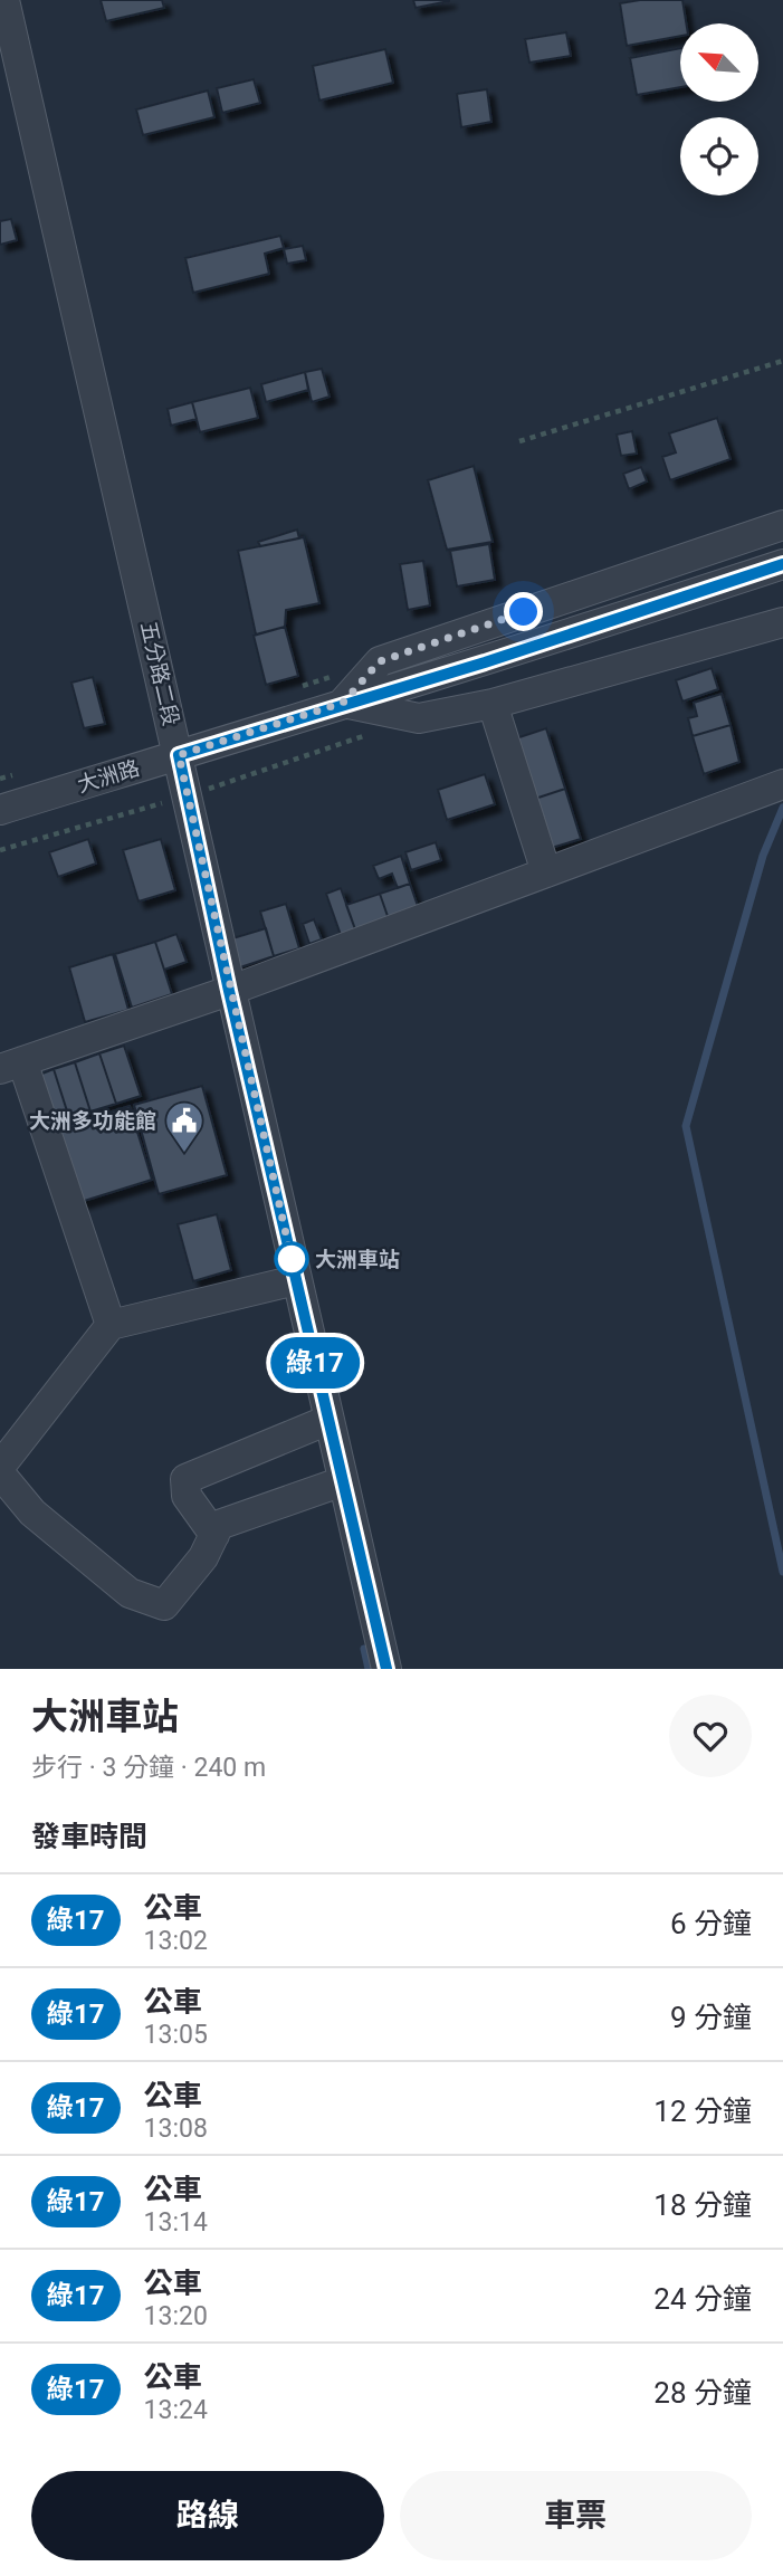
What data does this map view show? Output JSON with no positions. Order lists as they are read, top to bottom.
{
  "streets": {
    "street": ["五分路二段", "大洲路"]
  },
  "crossings": [
    ["五分路二段", "大洲路"]
  ],
  "places": {
    "public building": ["大洲多功能館"],
    "other": ["大洲車站"]
  },
  "lines": ["bus line 綠17"],
  "north": "top left",
  "page": {
    "on_map": "綠17",
    "heading": [
      ["大洲車站", "步行 · 3 分鐘 · 240 m"],
      "發車時間"
    ],
    "list": [
      {
        "mark": "綠17",
        "name": "公車",
        "note": "13:02",
        "value": "6 分鐘"
      },
      {
        "mark": "綠17",
        "name": "公車",
        "note": "13:05",
        "value": "9 分鐘"
      },
      {
        "mark": "綠17",
        "name": "公車",
        "note": "13:08",
        "value": "12 分鐘"
      },
      {
        "mark": "綠17",
        "name": "公車",
        "note": "13:14",
        "value": "18 分鐘"
      },
      {
        "mark": "綠17",
        "name": "公車",
        "note": "13:20",
        "value": "24 分鐘"
      },
      {
        "mark": "綠17",
        "name": "公車",
        "note": "13:24",
        "value": "28 分鐘"
      }
    ],
    "buttons": ["路線", "車票"]
  }
}
